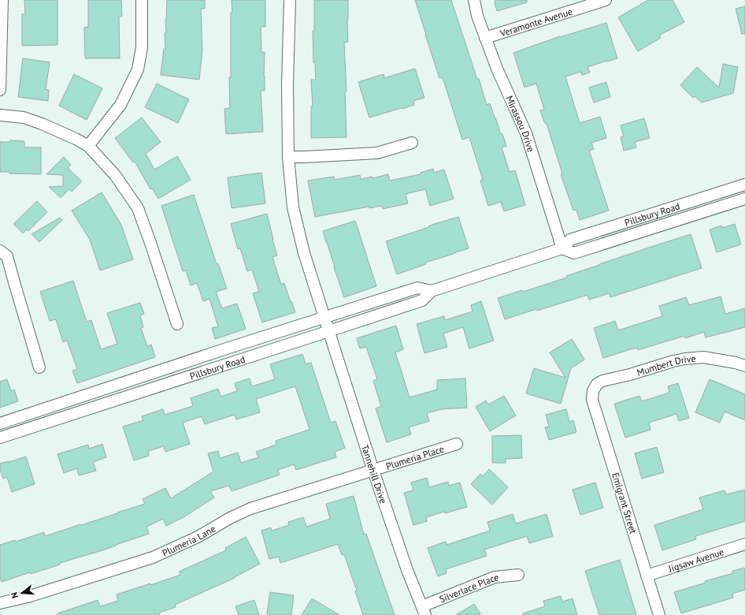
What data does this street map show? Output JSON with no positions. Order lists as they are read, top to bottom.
{
  "streets": {
    "street": [
      "Veramonte Avenue",
      "Mirassou Drive",
      "Pillsbury Road",
      "Mumbert Drive",
      "Plumeria Place",
      "Tannehill Drive",
      "Emigrant Street",
      "Plumeria Lane",
      "Jigsaw Avenue",
      "Silverlace Place"
    ]
  },
  "crossings": [
    ["Veramonte Avenue", "Mirassou Drive"],
    ["Mirassou Drive", "Pillsbury Road"],
    ["Pillsbury Road", "Tannehill Drive"],
    ["Mumbert Drive", "Emigrant Street"],
    ["Plumeria Place", "Tannehill Drive"],
    ["Plumeria Place", "Plumeria Lane"],
    ["Tannehill Drive", "Plumeria Lane"],
    ["Tannehill Drive", "Silverlace Place"],
    ["Emigrant Street", "Jigsaw Avenue"]
  ],
  "north": "left"
}
